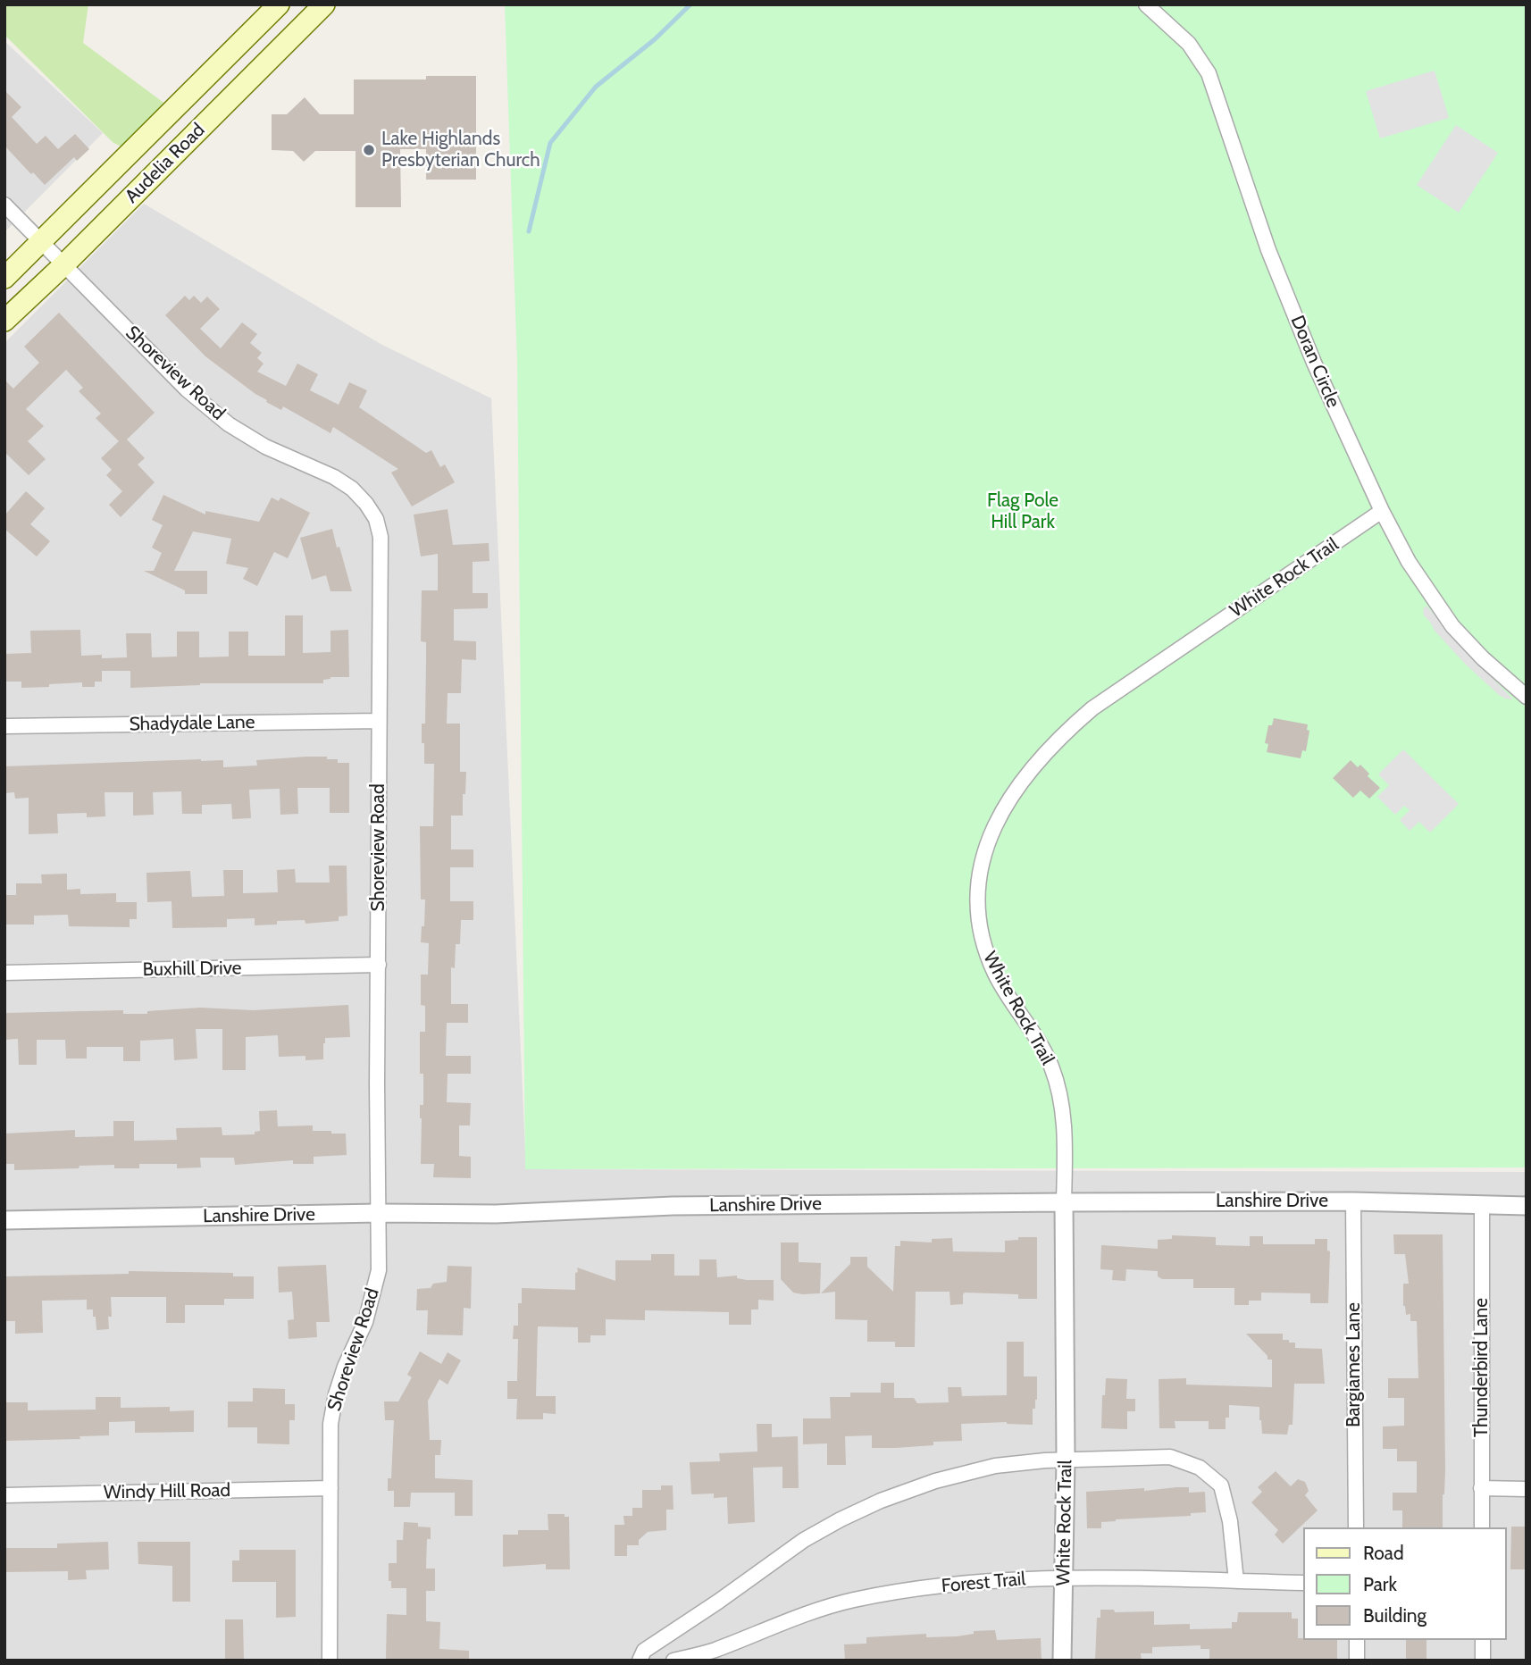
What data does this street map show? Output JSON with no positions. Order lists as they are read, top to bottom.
{
  "streets": {
    "main road": ["Audelia Road"],
    "street": [
      "Doran Circle",
      "Shoreview Road",
      "White Rock Trail",
      "Shadydale Lane",
      "Buxhill Drive",
      "Lanshire Drive",
      "Bargiames Lane",
      "Thunderbird Lane",
      "Windy Hill Road",
      "Forest Trail"
    ]
  },
  "crossings": [
    ["Audelia Road", "Shoreview Road"],
    ["Doran Circle", "White Rock Trail"],
    ["Shoreview Road", "Shadydale Lane"],
    ["Shoreview Road", "Buxhill Drive"],
    ["Shoreview Road", "Lanshire Drive"],
    ["Shoreview Road", "Windy Hill Road"],
    ["White Rock Trail", "Lanshire Drive"],
    ["White Rock Trail", "Forest Trail"],
    ["Lanshire Drive", "Bargiames Lane"],
    ["Lanshire Drive", "Thunderbird Lane"]
  ],
  "parks": ["Flag Pole Hill Park"],
  "places": ["Lake Highlands Presbyterian Church"],
  "legend": ["Road", "Park", "Building"]
}
